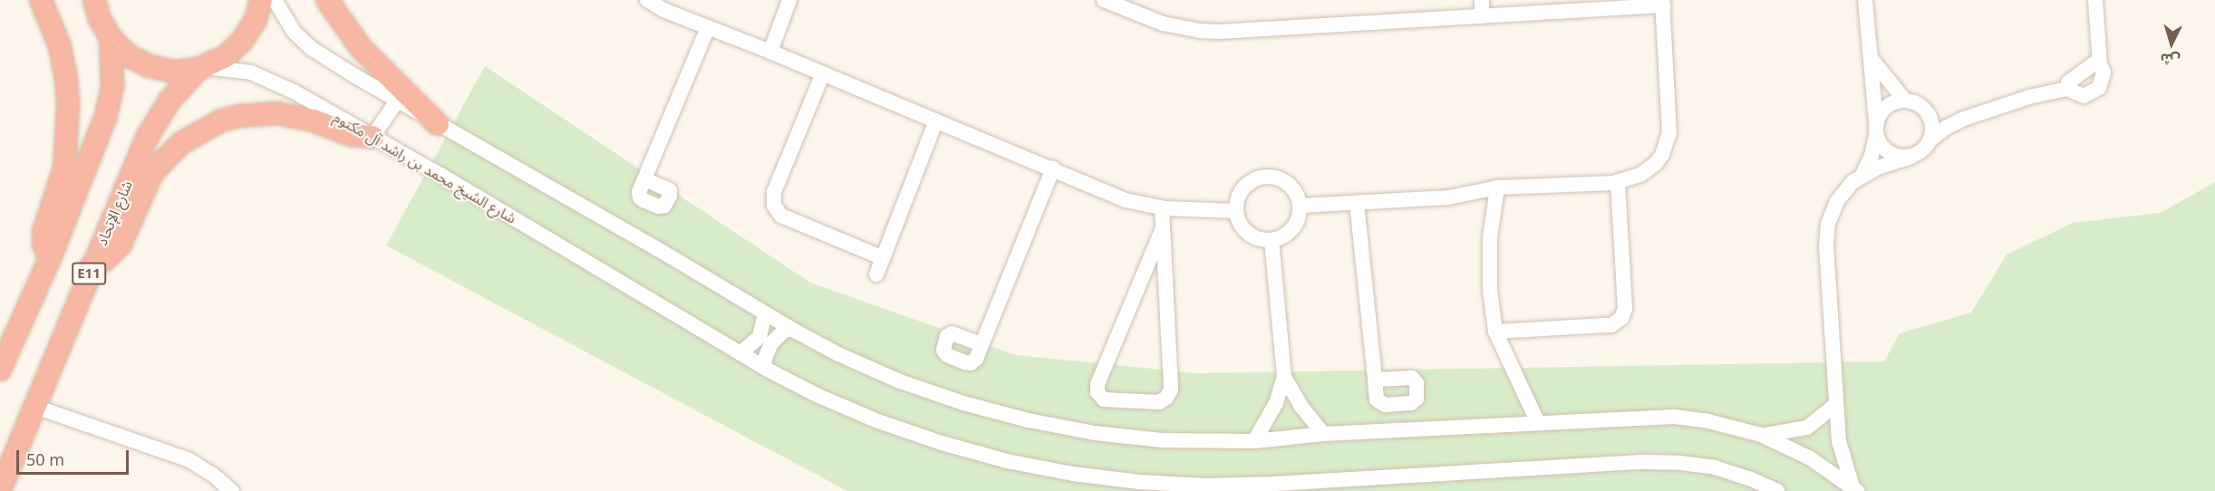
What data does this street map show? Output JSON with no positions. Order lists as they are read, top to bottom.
{
  "streets": {
    "highway": ["شارع الإتحاد", "E11"],
    "street": ["شارع الشيخ محمد بن راشد آل مكتوم"]
  },
  "crossings": [
    ["شارع الشيخ محمد بن راشد آل مكتوم", "شارع الإتحاد"]
  ],
  "scale_bar": "50 m",
  "north": "bottom"
}
